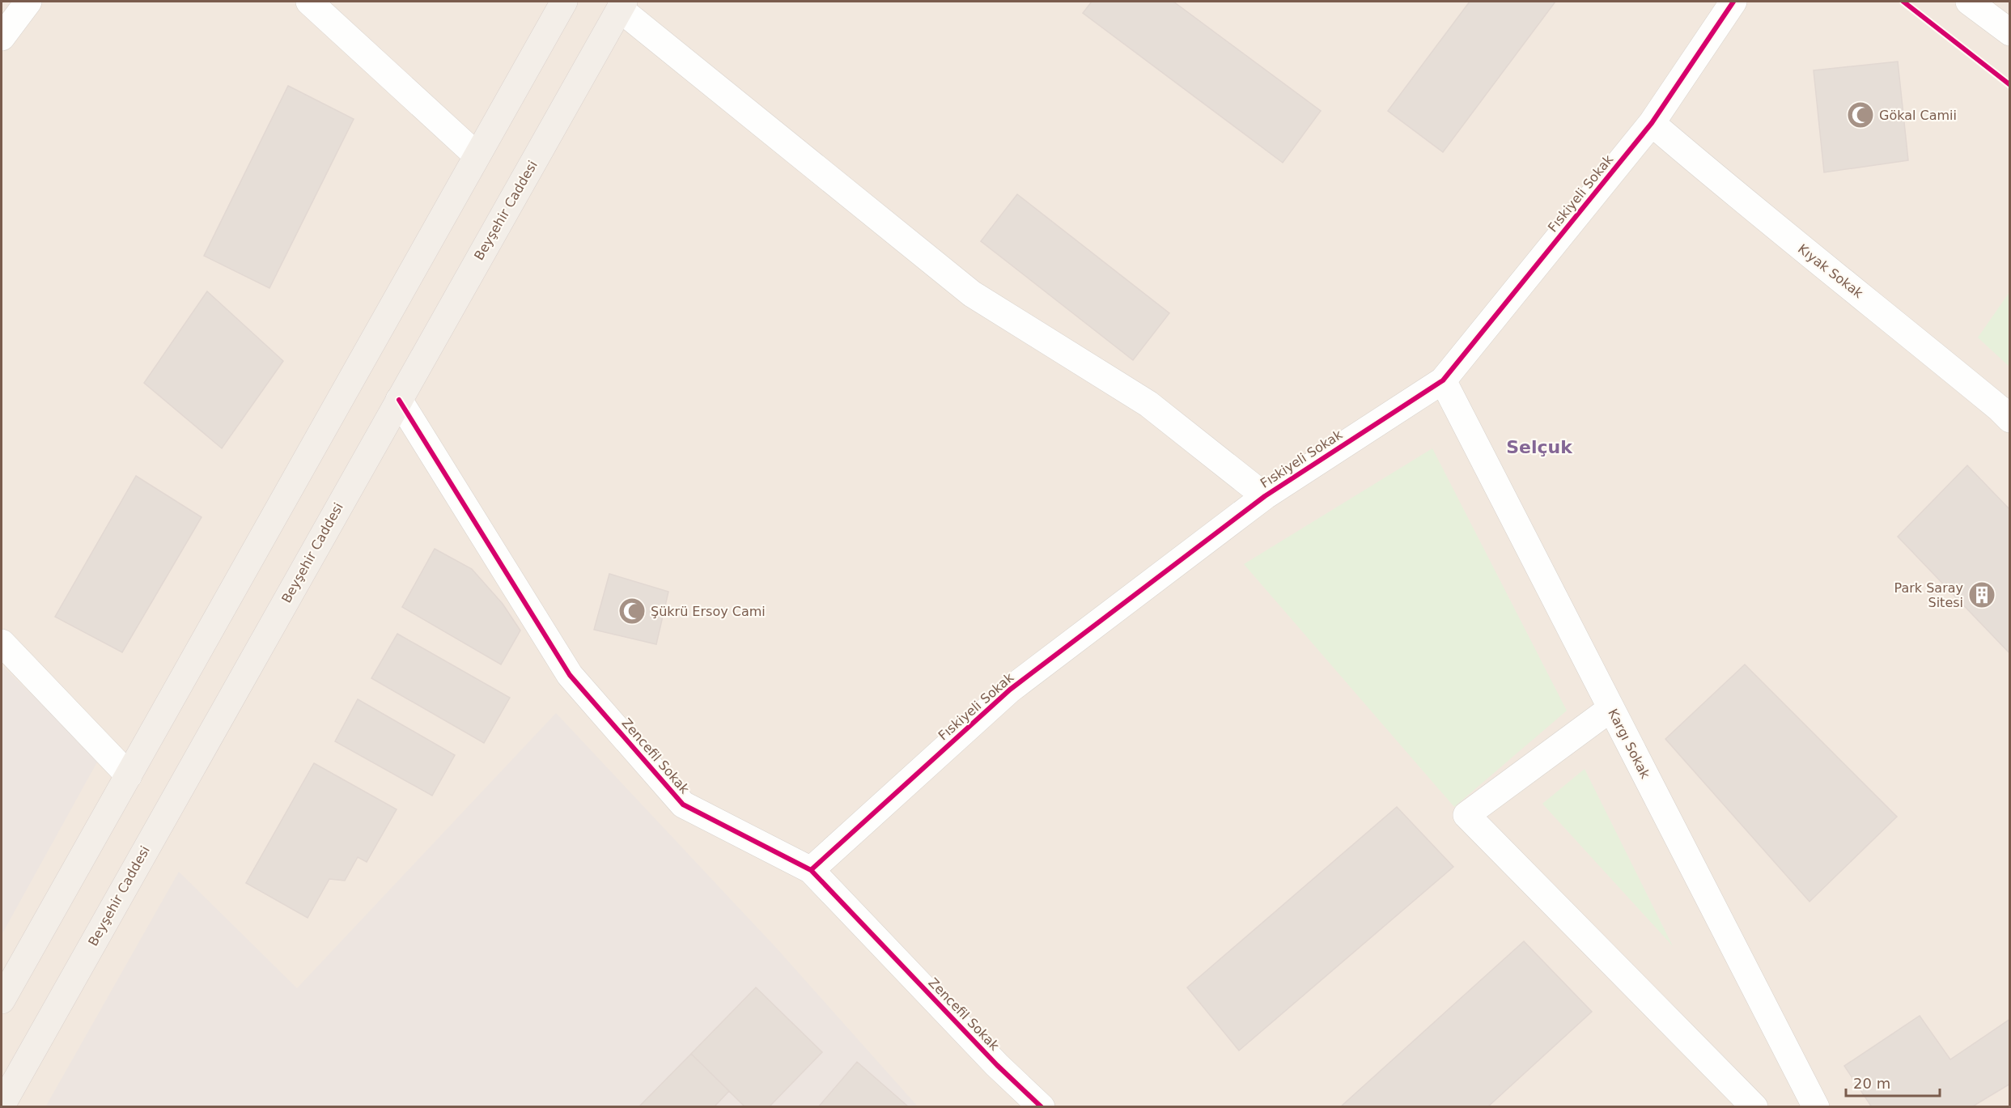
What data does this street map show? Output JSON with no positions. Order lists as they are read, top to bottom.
{
  "streets": {
    "main road": ["Beyşehir Caddesi"],
    "street": [
      "Fıskiyeli Sokak",
      "Kıyak Sokak",
      "Kargı Sokak",
      "Zencefil Sokak"
    ]
  },
  "crossings": [
    ["Fıskiyeli Sokak", "Kıyak Sokak"],
    ["Fıskiyeli Sokak", "Kargı Sokak"],
    ["Fıskiyeli Sokak", "Zencefil Sokak"],
    ["Beyşehir Caddesi", "Zencefil Sokak"]
  ],
  "districts": ["Selçuk"],
  "places": {
    "mosque": ["Gökal Camii", "Şükrü Ersoy Cami"],
    "building": ["Park Saray Sitesi"]
  },
  "scale_bar": "20 m"
}
